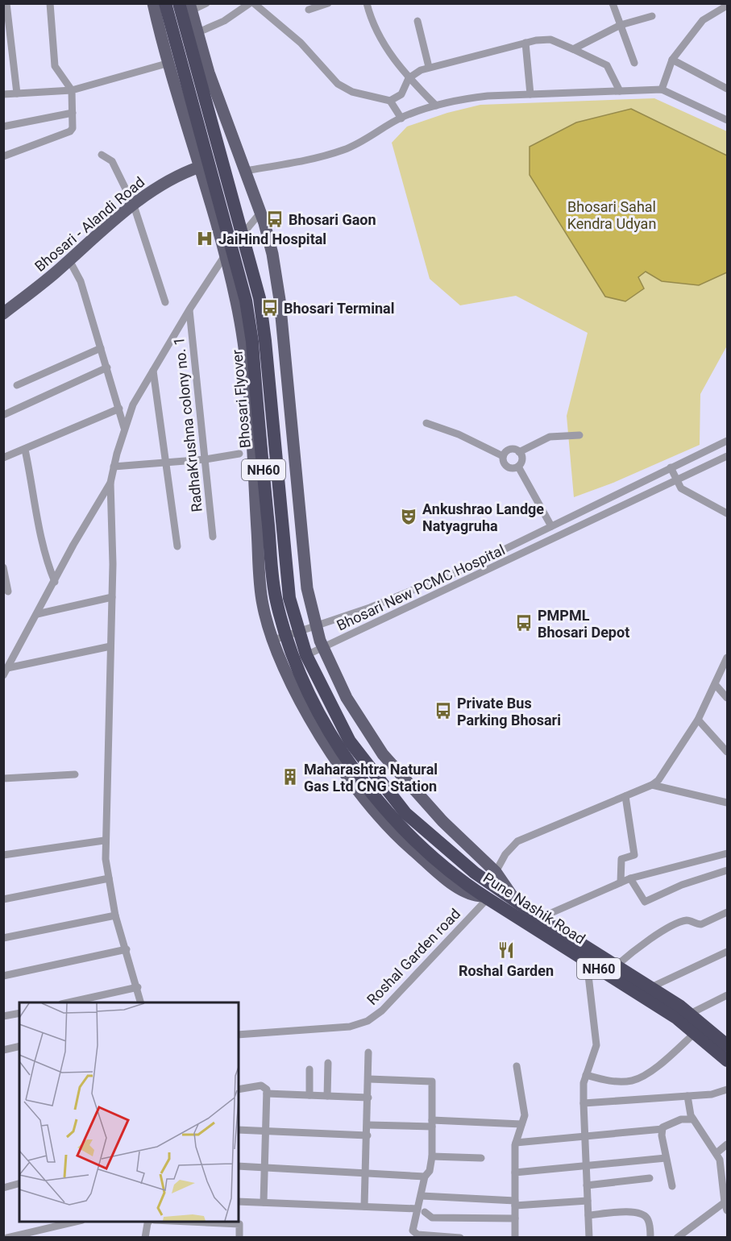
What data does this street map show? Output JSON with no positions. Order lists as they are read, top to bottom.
{
  "streets": {
    "highway": ["Bhosari Flyover", "NH60", "Pune Nashik Road"],
    "main road": ["Bhosari - Alandi Road"],
    "street": ["RadhaKrushna colony no. 1", "Bhosari New PCMC Hospital", "Roshal Garden road"]
  },
  "crossings": [
    ["Bhosari Flyover", "Pune Nashik Road"],
    ["Pune Nashik Road", "Roshal Garden road"]
  ],
  "parks": ["Bhosari Sahal Kendra Udyan"],
  "places": {
    "bus stop": [
      "Bhosari Gaon",
      "Bhosari Terminal",
      "PMPML Bhosari Depot",
      "Private Bus Parking Bhosari"
    ],
    "hospital": ["JaiHind Hospital"],
    "theatre": ["Ankushrao Landge Natyagruha"],
    "building": ["Maharashtra Natural Gas Ltd CNG Station"],
    "restaurant": ["Roshal Garden"]
  }
}
